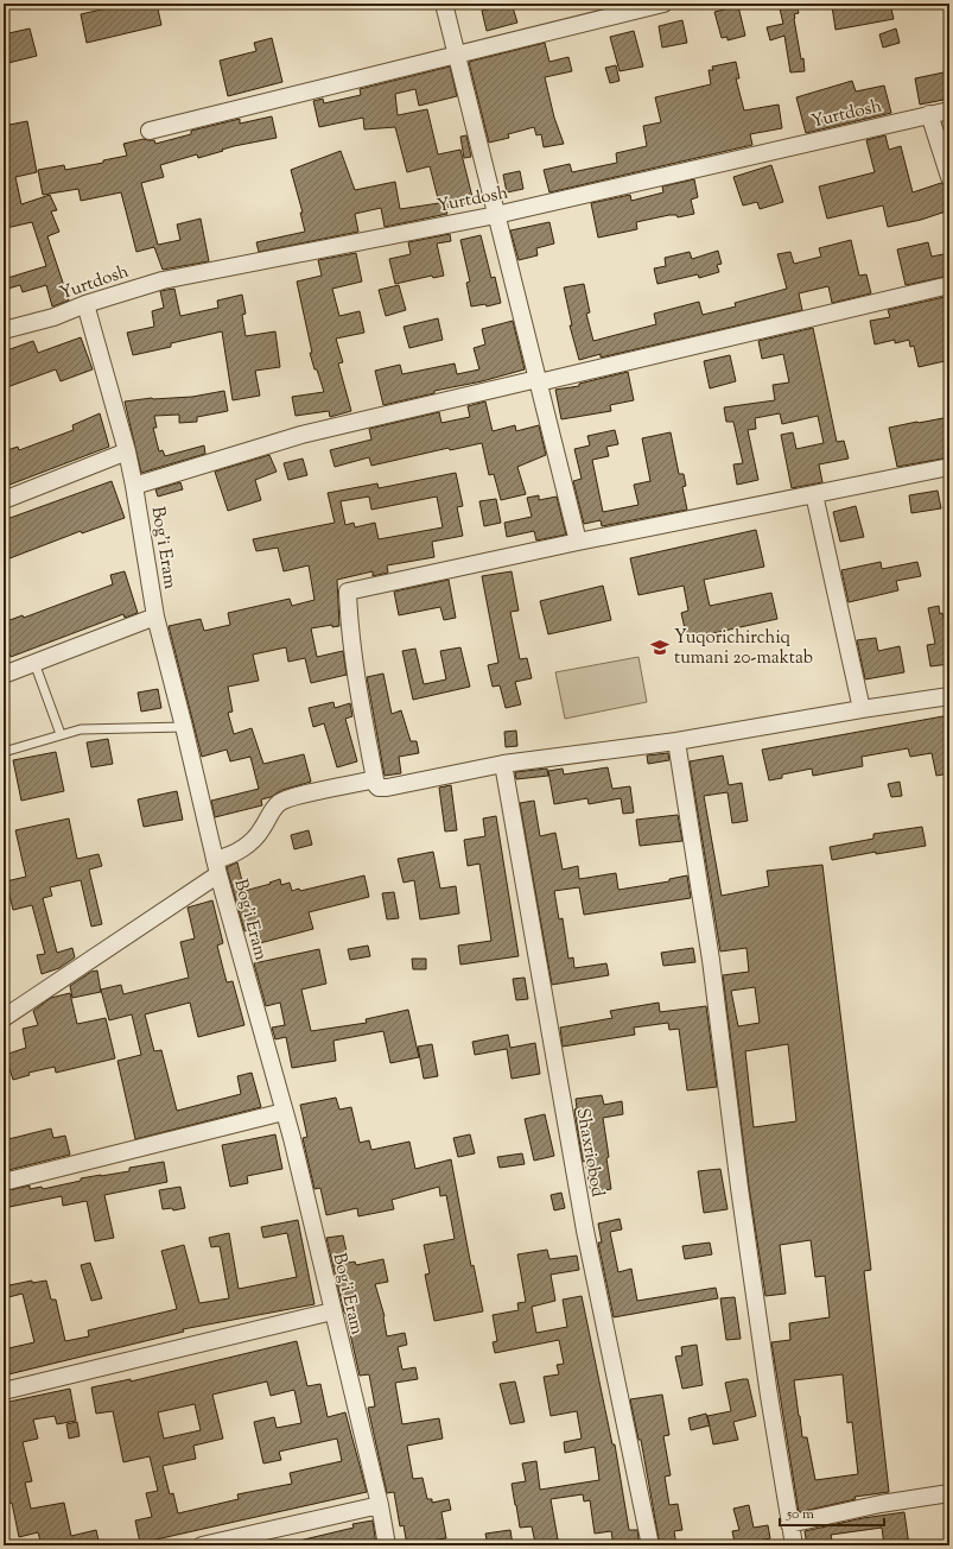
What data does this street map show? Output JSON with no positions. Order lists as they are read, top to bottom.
{
  "streets": {
    "street": ["Yurtdosh", "Bog'i Eram", "Shaxriobod"]
  },
  "crossings": [
    ["Yurtdosh", "Bog'i Eram"]
  ],
  "places": {
    "school or university": ["Yuqorichirchiq tumani 20-maktab"]
  },
  "scale_bar": "50 m"
}
